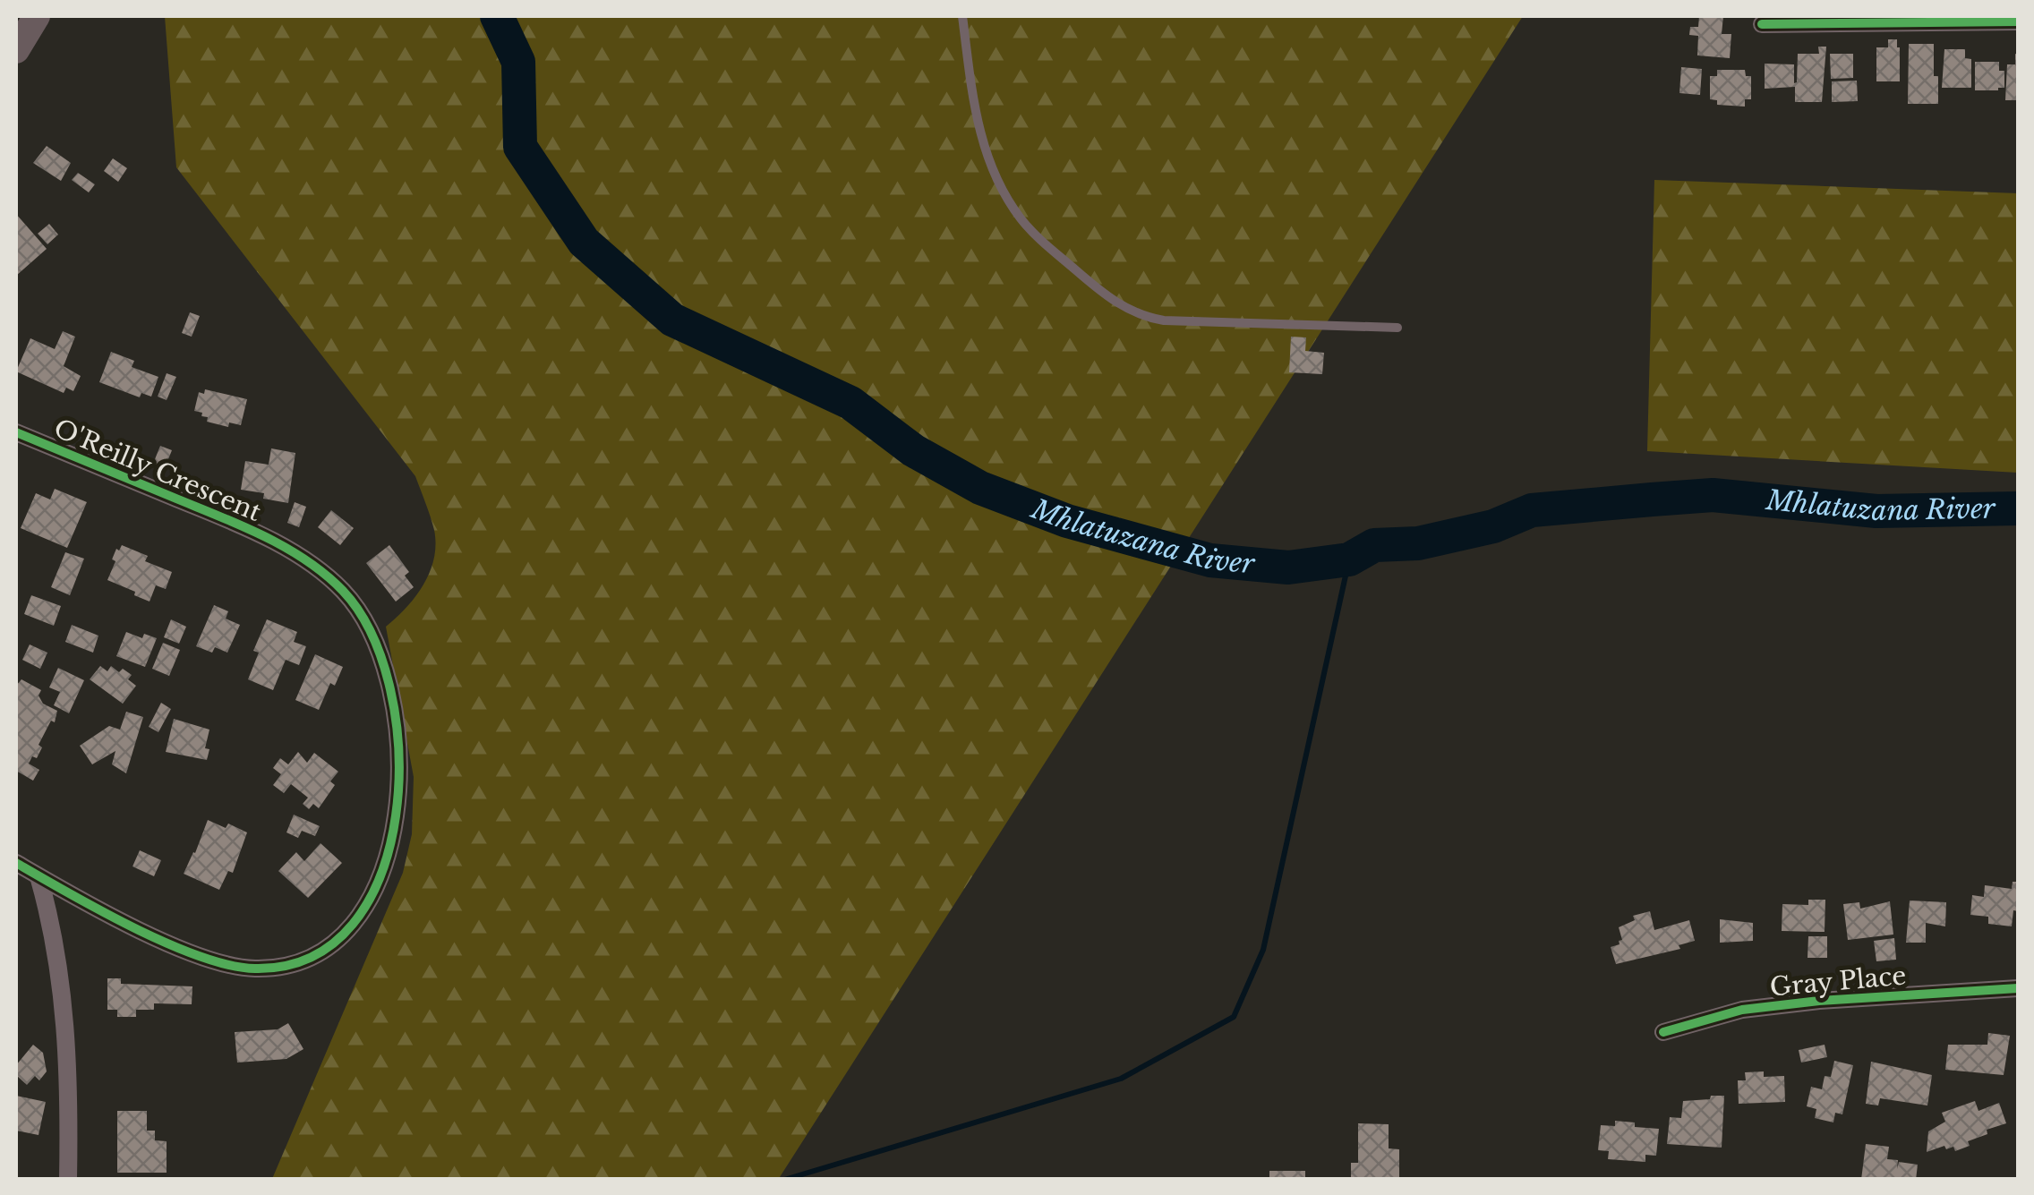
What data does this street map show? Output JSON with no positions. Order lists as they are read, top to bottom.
{
  "streets": {
    "street": ["O'Reilly Crescent", "Gray Place"]
  },
  "water": ["Mhlatuzana River"]
}
